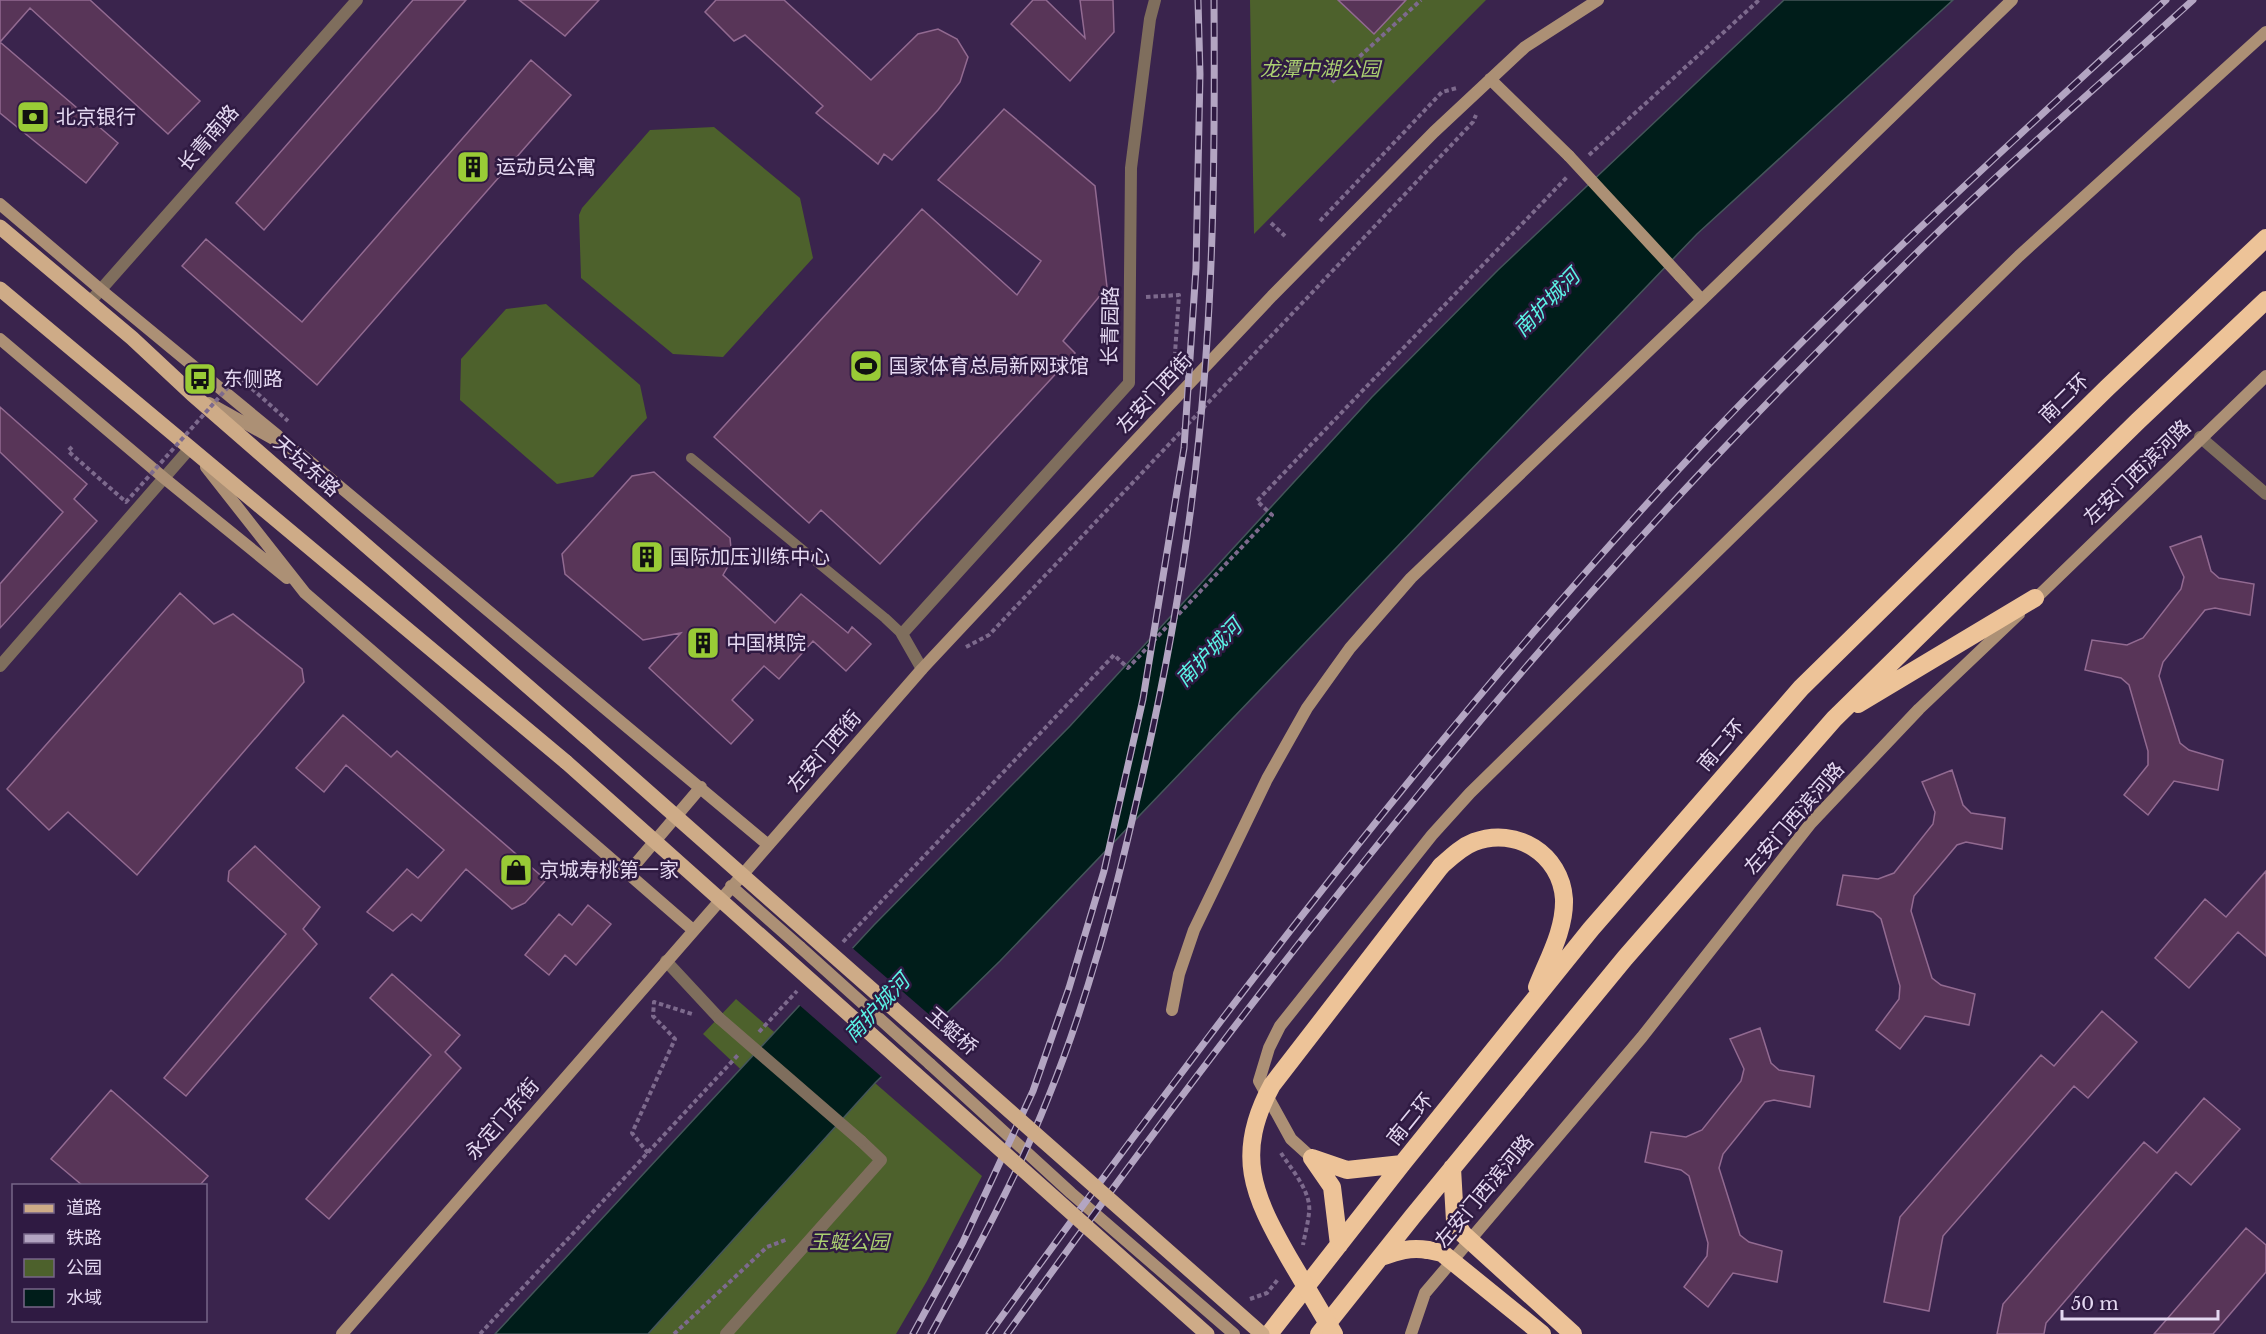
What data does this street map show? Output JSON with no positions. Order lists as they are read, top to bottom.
{
  "streets": {
    "highway": ["南二环"],
    "main road": ["天坛东路", "玉蜓桥"],
    "street": [
      "长青南路",
      "长青园路",
      "左安门西街",
      "左安门西滨河路",
      "永定门东街"
    ]
  },
  "crossings": [
    ["长青南路", "天坛东路"],
    ["左安门西街", "永定门东街"],
    ["天坛东路", "玉蜓桥"]
  ],
  "water": ["南护城河"],
  "parks": ["龙潭中湖公园", "玉蜓公园"],
  "places": {
    "bank": ["北京银行"],
    "building": ["运动员公寓", "国际加压训练中心", "中国棋院"],
    "sports": ["国家体育总局新网球馆"],
    "bus stop": ["东侧路"],
    "shop": ["京城寿桃第一家"]
  },
  "legend": [
    "道路",
    "铁路",
    "公园",
    "水域"
  ],
  "scale_bar": "50 m"
}
